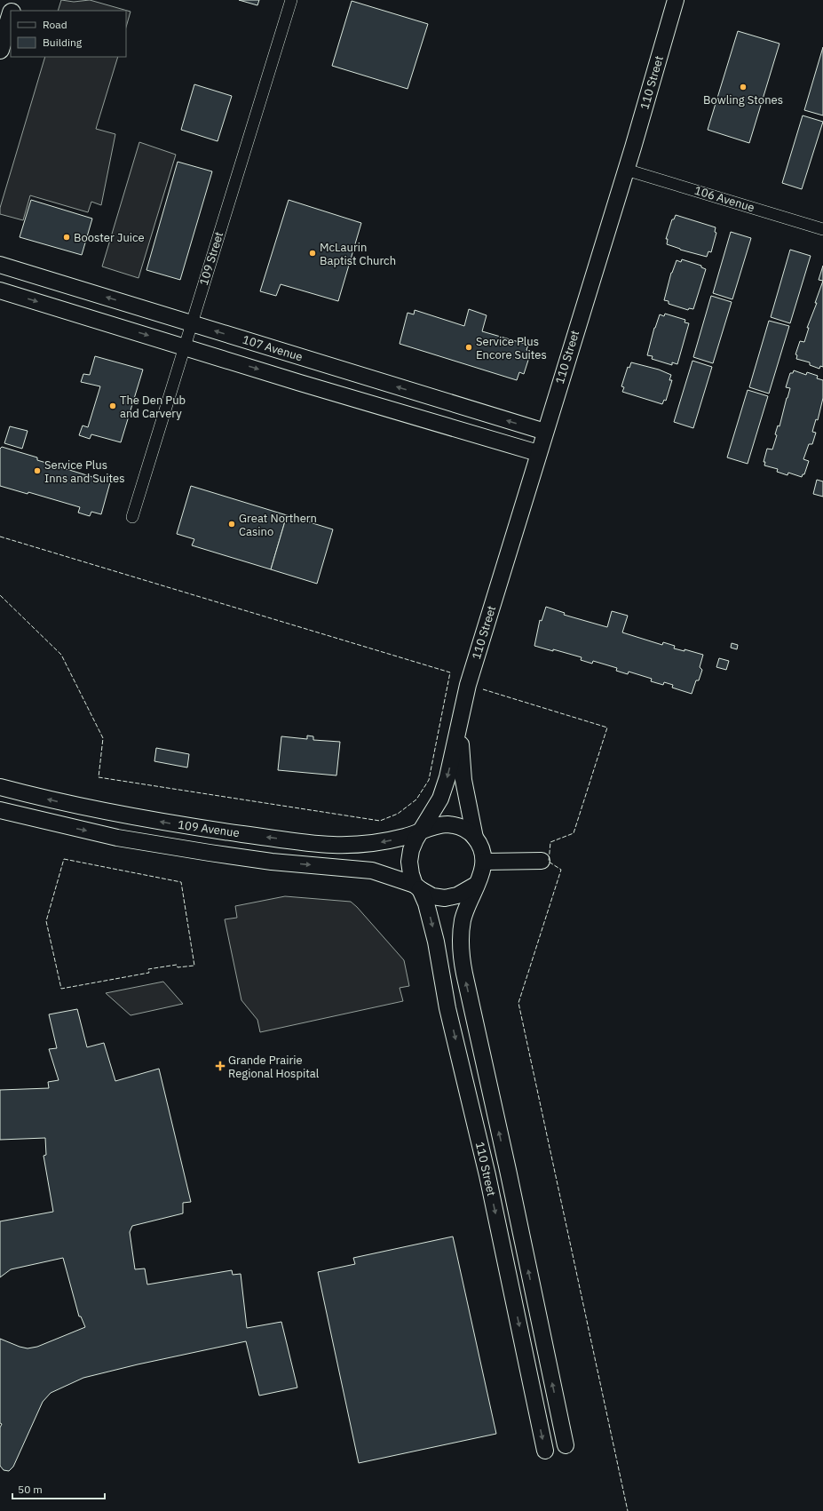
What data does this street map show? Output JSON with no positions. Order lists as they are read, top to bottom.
{
  "streets": {
    "street": [
      "110 Street",
      "106 Avenue",
      "109 Street",
      "107 Avenue",
      "109 Avenue"
    ]
  },
  "crossings": [
    ["110 Street", "106 Avenue"],
    ["110 Street", "107 Avenue"],
    ["110 Street", "109 Avenue"],
    ["109 Street", "107 Avenue"]
  ],
  "places": {
    "other": [
      "Bowling Stones",
      "Booster Juice",
      "McLaurin Baptist Church",
      "Service Plus Encore Suites",
      "The Den Pub and Carvery",
      "Service Plus Inns and Suites",
      "Great Northern Casino"
    ],
    "health": ["Grande Prairie Regional Hospital"]
  },
  "legend": ["Road", "Building"],
  "scale_bar": "50 m"
}
